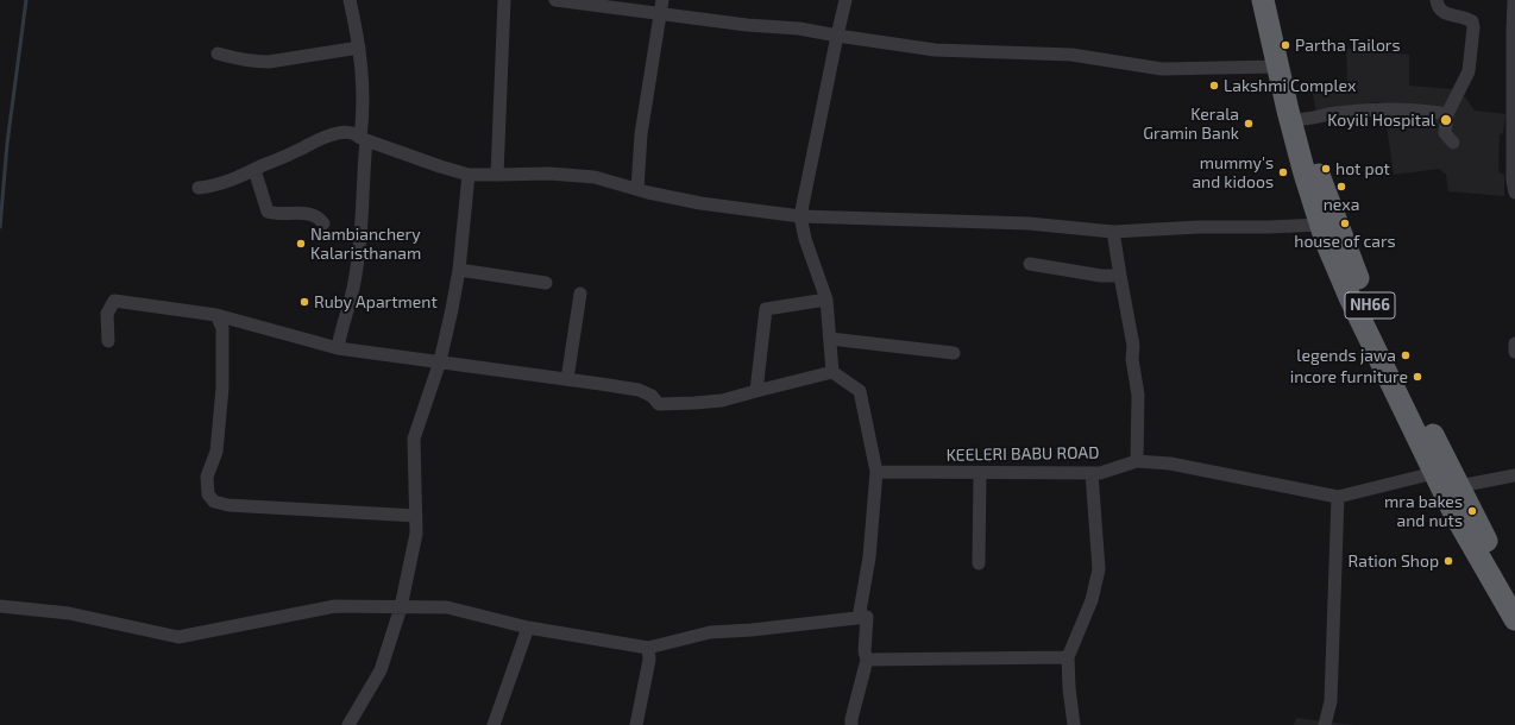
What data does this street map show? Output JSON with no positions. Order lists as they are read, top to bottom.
{
  "streets": {
    "highway": ["NH66"],
    "street": ["KEELERI BABU ROAD"]
  },
  "crossings": [
    ["NH66", "KEELERI BABU ROAD"]
  ],
  "places": [
    "Partha Tailors",
    "Lakshmi Complex",
    "Koyili Hospital",
    "Kerala Gramin Bank",
    "hot pot",
    "mummy's and kidoos",
    "nexa",
    "house of cars",
    "Nambianchery Kalaristhanam",
    "Ruby Apartment",
    "legends jawa",
    "incore furniture",
    "mra bakes and nuts",
    "Ration Shop"
  ]
}
